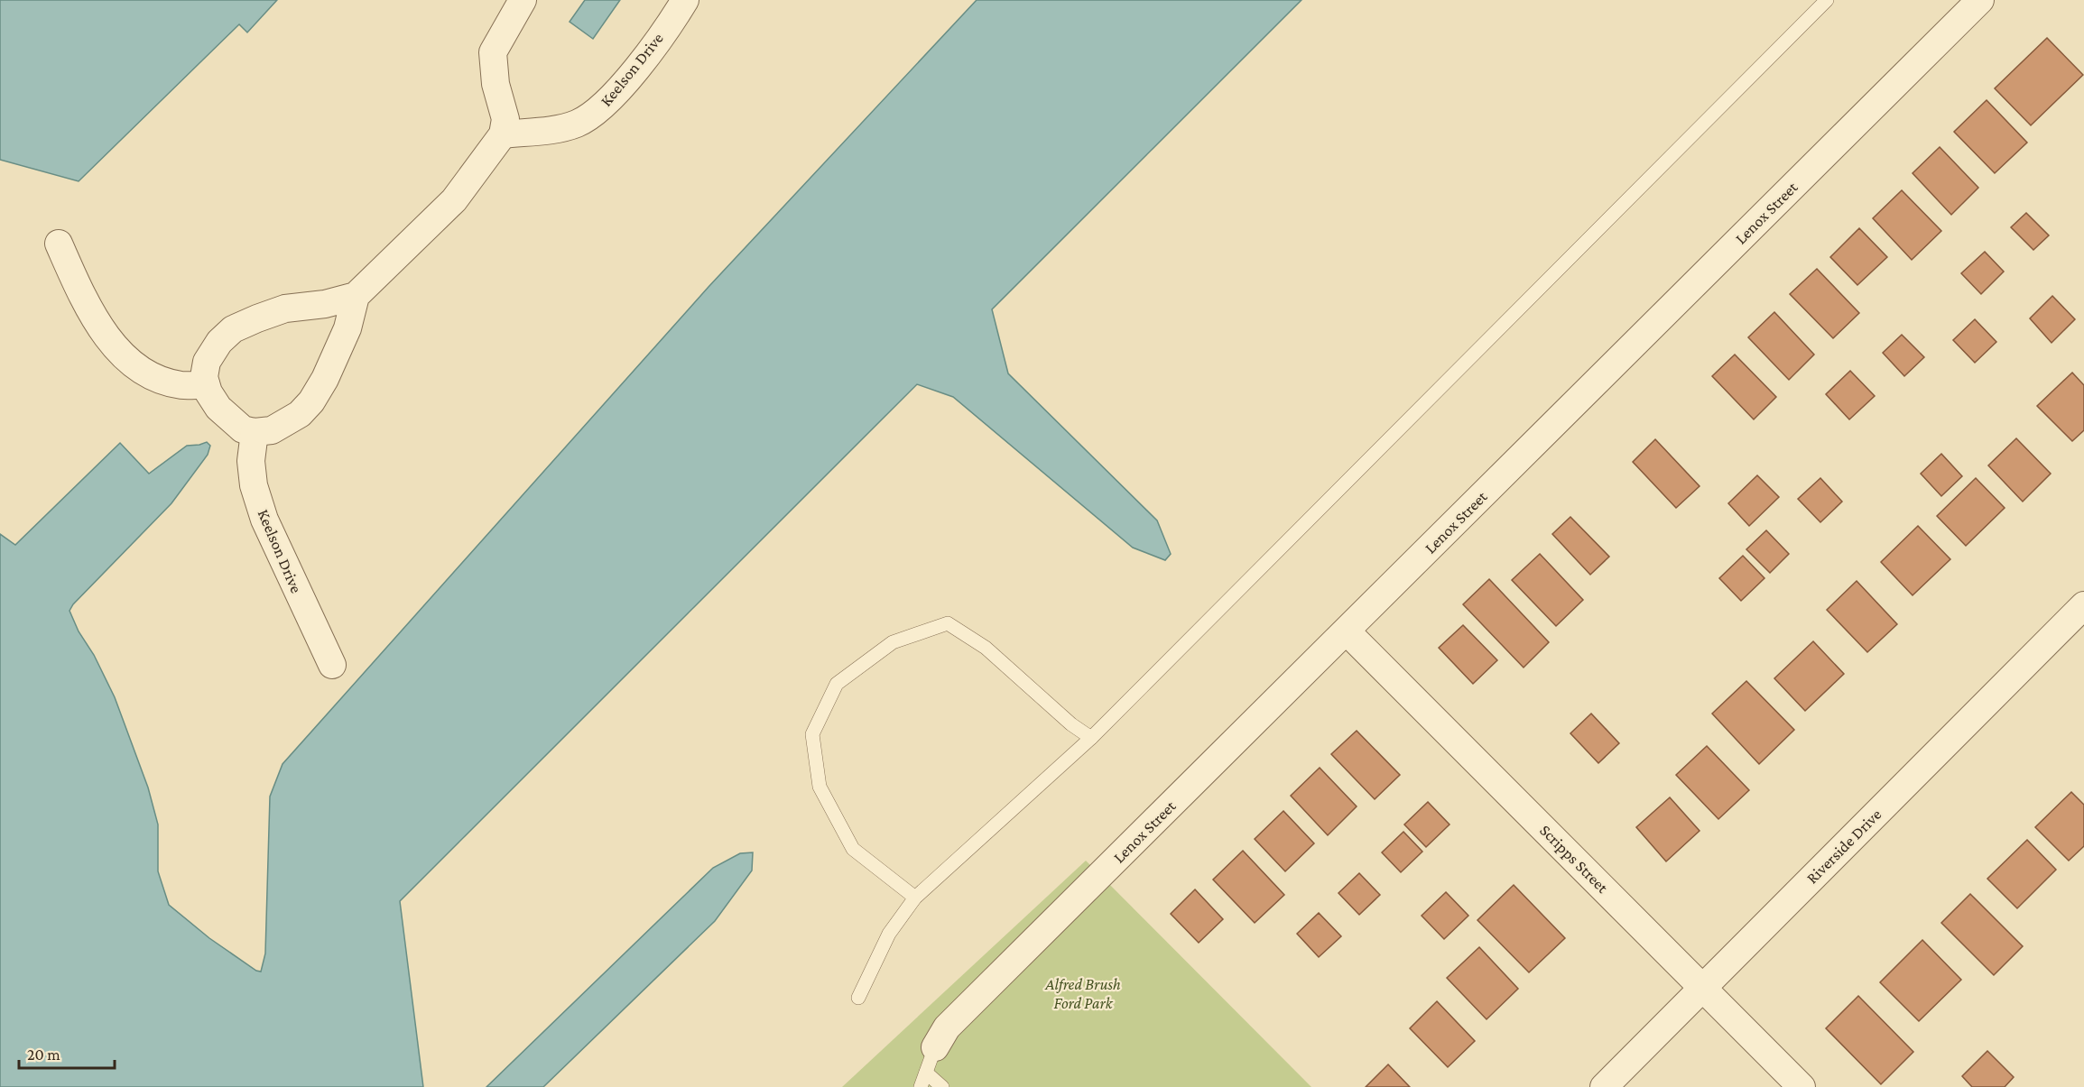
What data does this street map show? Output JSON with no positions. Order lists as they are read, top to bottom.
{
  "streets": {
    "street": [
      "Keelson Drive",
      "Lenox Street",
      "Riverside Drive",
      "Scripps Street"
    ]
  },
  "crossings": [
    ["Lenox Street", "Scripps Street"],
    ["Riverside Drive", "Scripps Street"]
  ],
  "parks": ["Alfred Brush Ford Park"],
  "scale_bar": "20 m"
}
